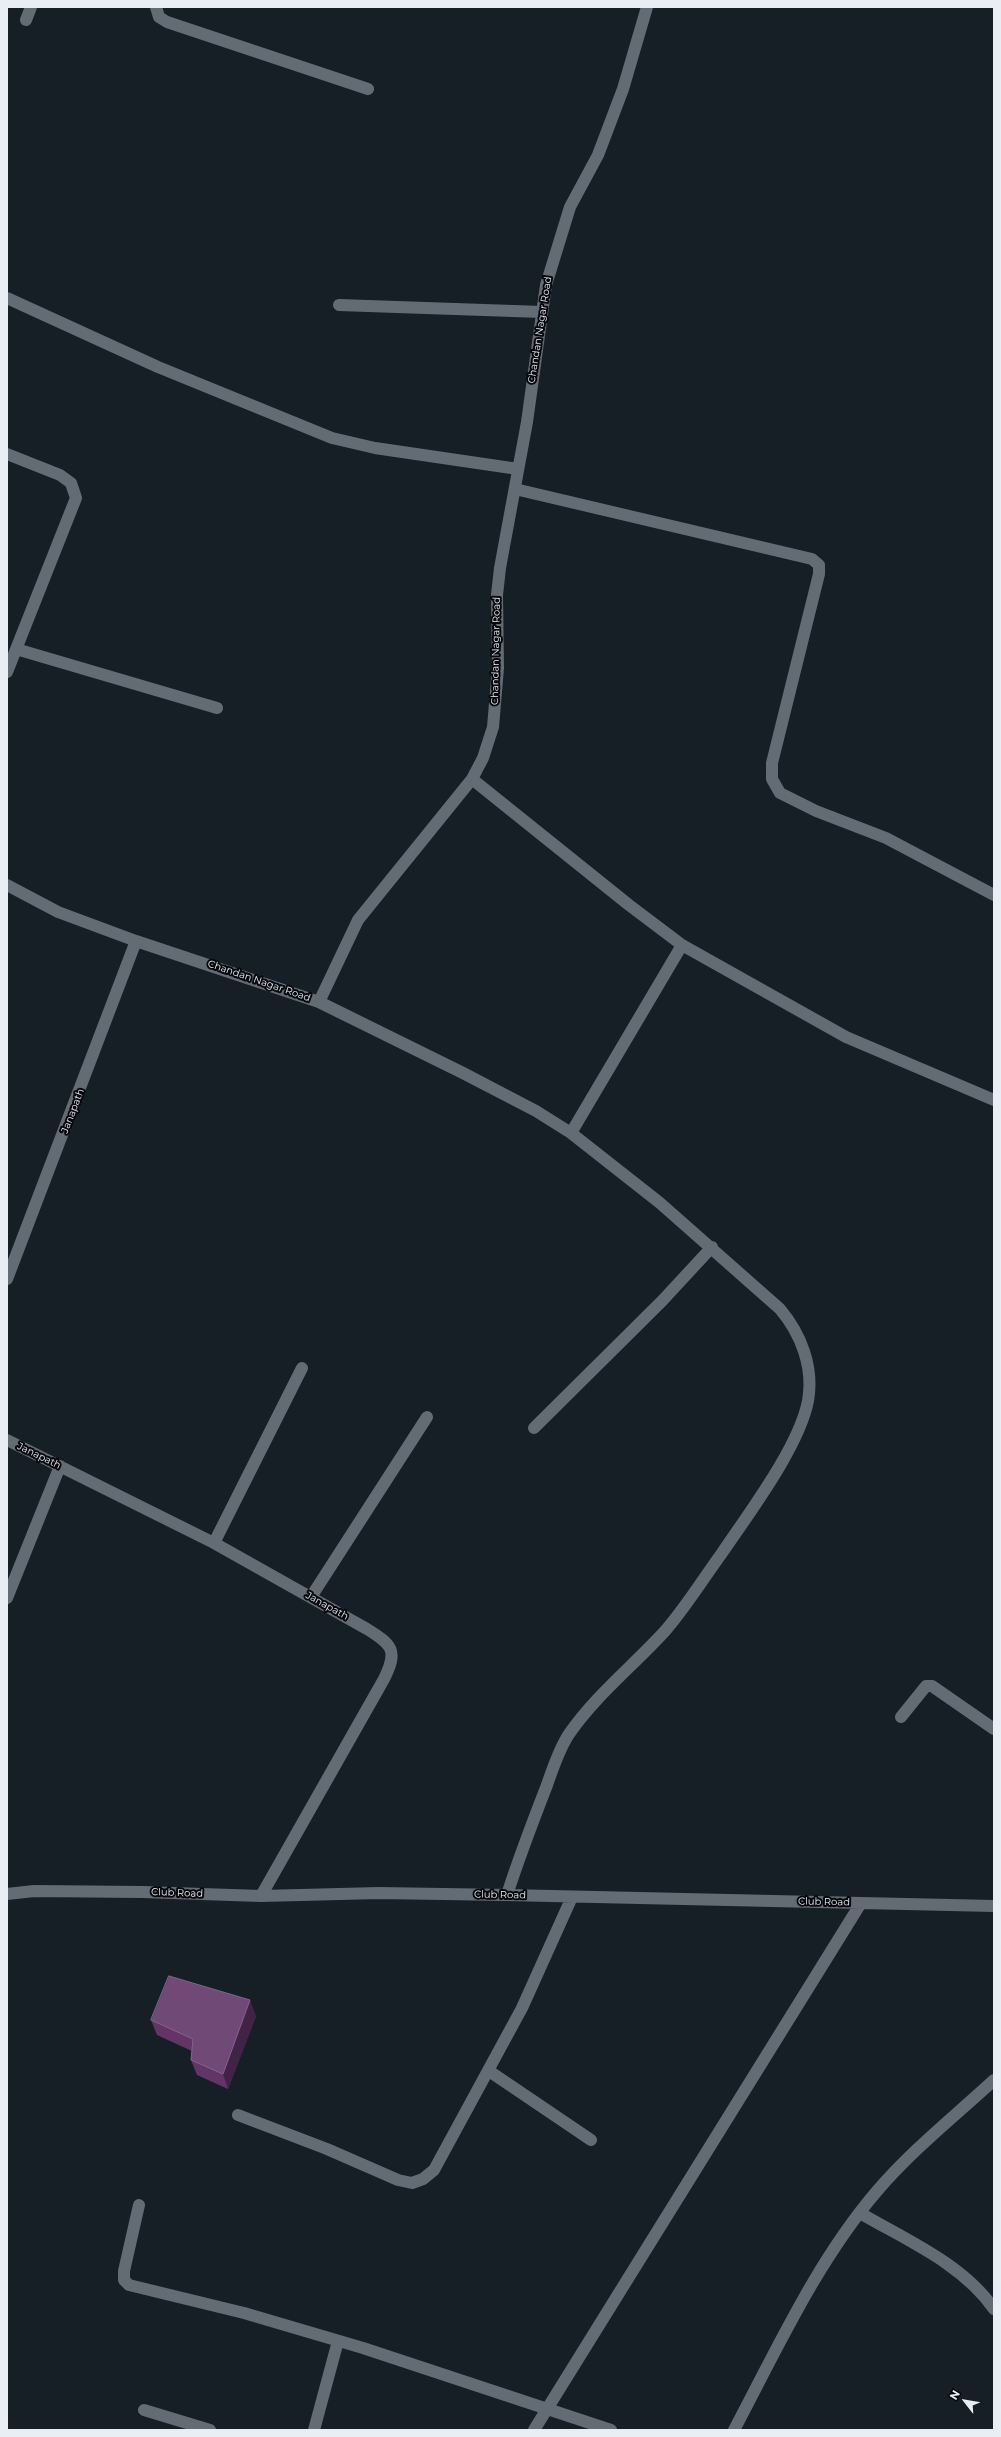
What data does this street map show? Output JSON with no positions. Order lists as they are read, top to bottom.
{
  "streets": {
    "street": ["Chandan Nagar Road", "Janapath", "Club Road"]
  },
  "crossings": [
    ["Chandan Nagar Road", "Janapath"],
    ["Janapath", "Club Road"]
  ],
  "north": "top left"
}
